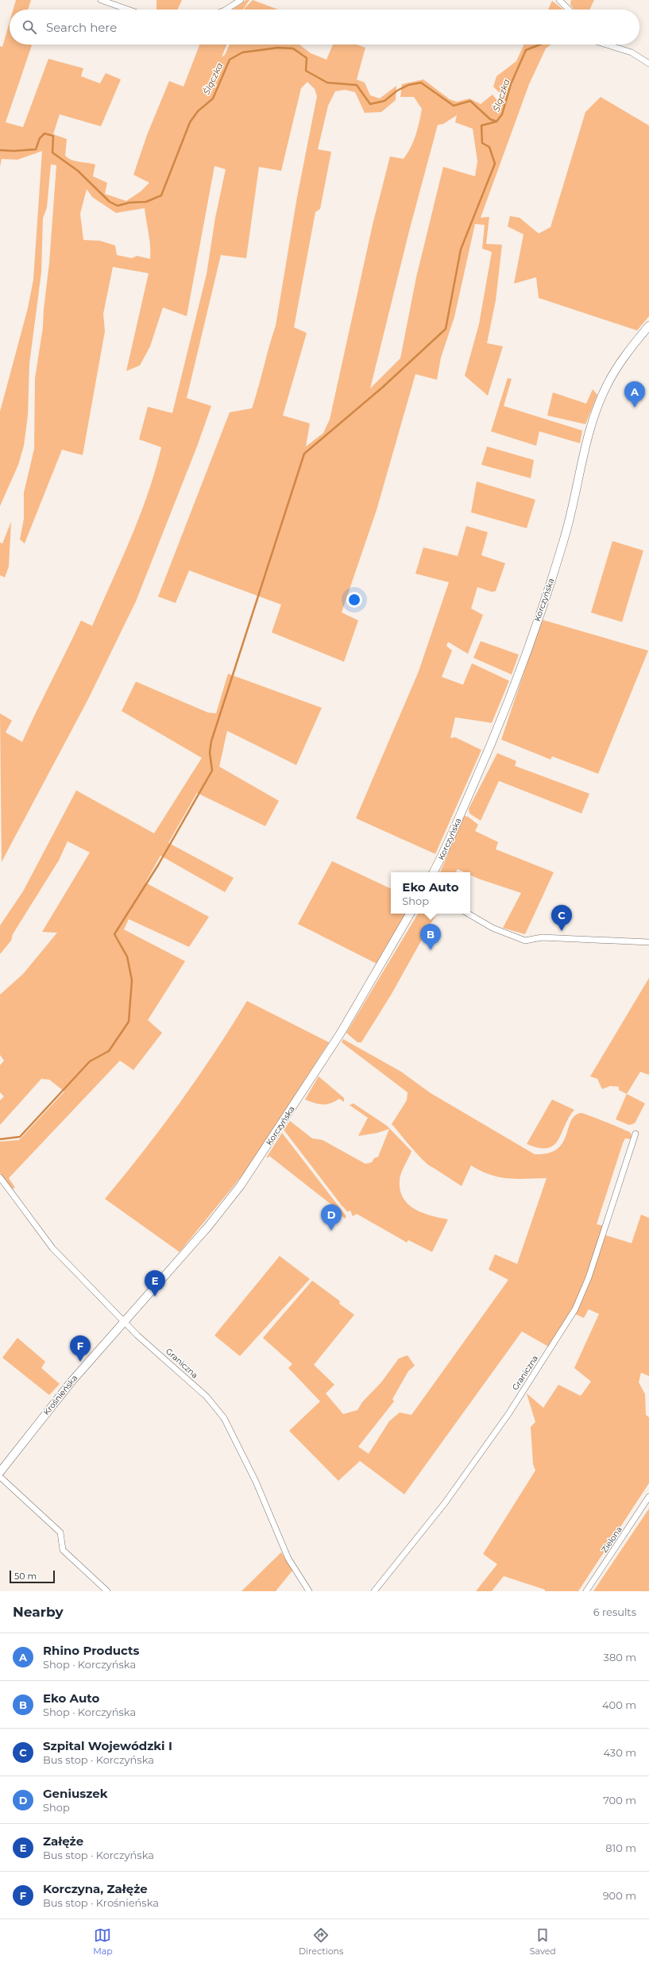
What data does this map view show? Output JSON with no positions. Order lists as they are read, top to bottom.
{
  "streets": {
    "main road": ["Korczyńska", "Krośnieńska"],
    "street": ["Graniczna", "Zielona"]
  },
  "crossings": [
    ["Korczyńska", "Graniczna"],
    ["Korczyńska", "Krośnieńska"],
    ["Graniczna", "Krośnieńska"]
  ],
  "water": ["Ślączka"],
  "scale_bar": "50 m",
  "page": {
    "search": "Search here",
    "pins": [
      "A",
      "C",
      "B",
      "D",
      "E",
      "F"
    ],
    "popup": ["Eko Auto", "Shop"],
    "scale": "50 m",
    "heading": ["Nearby", "6 results"],
    "list": [
      {
        "mark": "A",
        "name": "Rhino Products",
        "note": "Shop · Korczyńska",
        "value": "380 m"
      },
      {
        "mark": "B",
        "name": "Eko Auto",
        "note": "Shop · Korczyńska",
        "value": "400 m"
      },
      {
        "mark": "C",
        "name": "Szpital Wojewódzki I",
        "note": "Bus stop · Korczyńska",
        "value": "430 m"
      },
      {
        "mark": "D",
        "name": "Geniuszek",
        "note": "Shop",
        "value": "700 m"
      },
      {
        "mark": "E",
        "name": "Załęże",
        "note": "Bus stop · Korczyńska",
        "value": "810 m"
      },
      {
        "mark": "F",
        "name": "Korczyna, Załęże",
        "note": "Bus stop · Krośnieńska",
        "value": "900 m"
      }
    ],
    "nav": ["Map", "Directions", "Saved"]
  }
}
